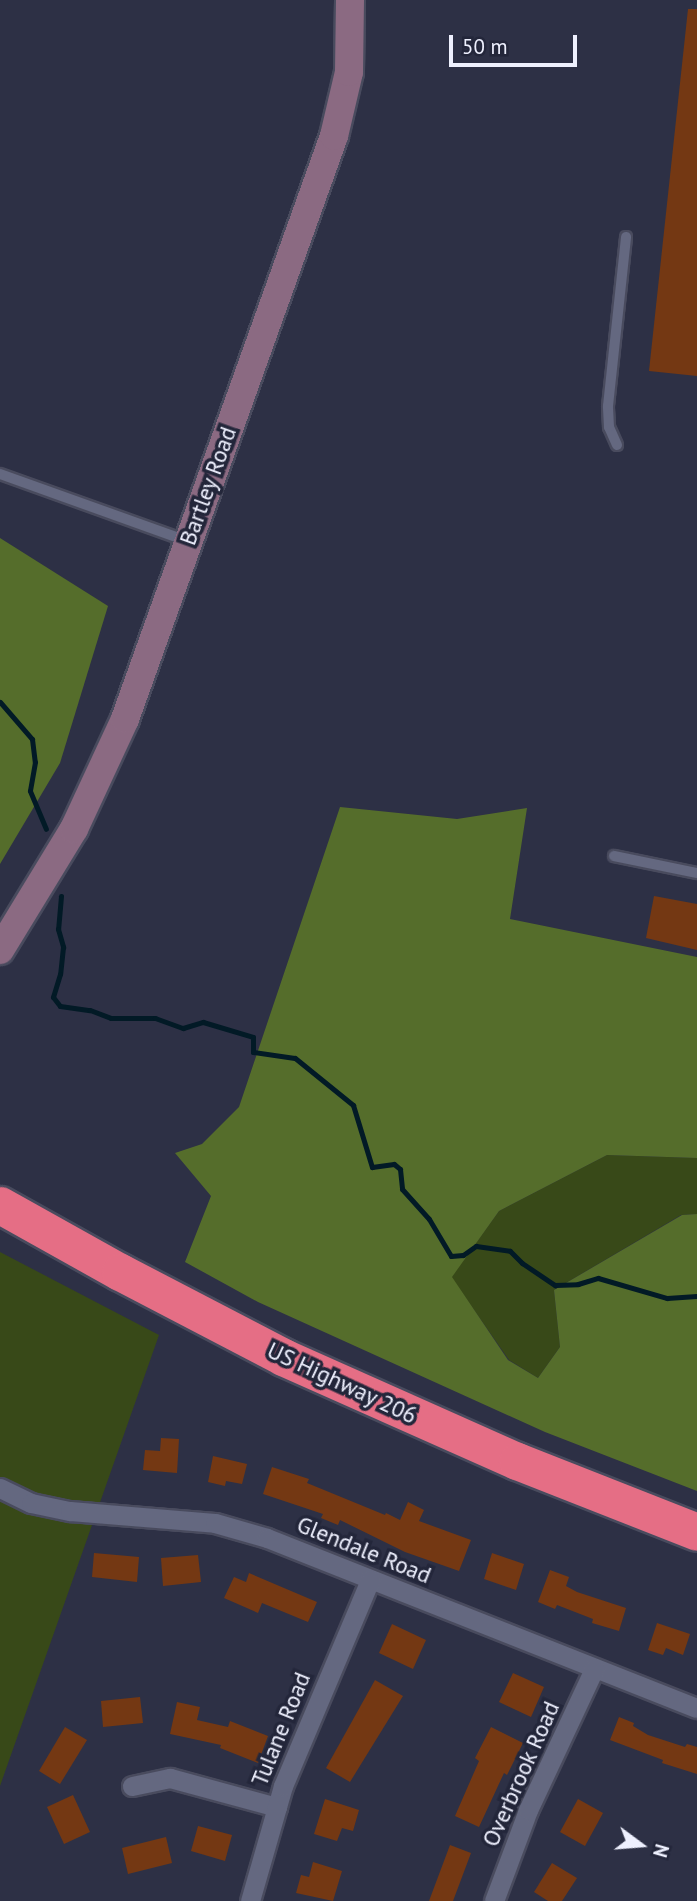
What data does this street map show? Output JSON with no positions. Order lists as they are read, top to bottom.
{
  "streets": {
    "highway": ["US Highway 206"],
    "street": [
      "Bartley Road",
      "Glendale Road",
      "Tulane Road",
      "Overbrook Road"
    ]
  },
  "crossings": [
    ["Glendale Road", "Tulane Road"],
    ["Glendale Road", "Overbrook Road"]
  ],
  "scale_bar": "50 m",
  "north": "right"
}
